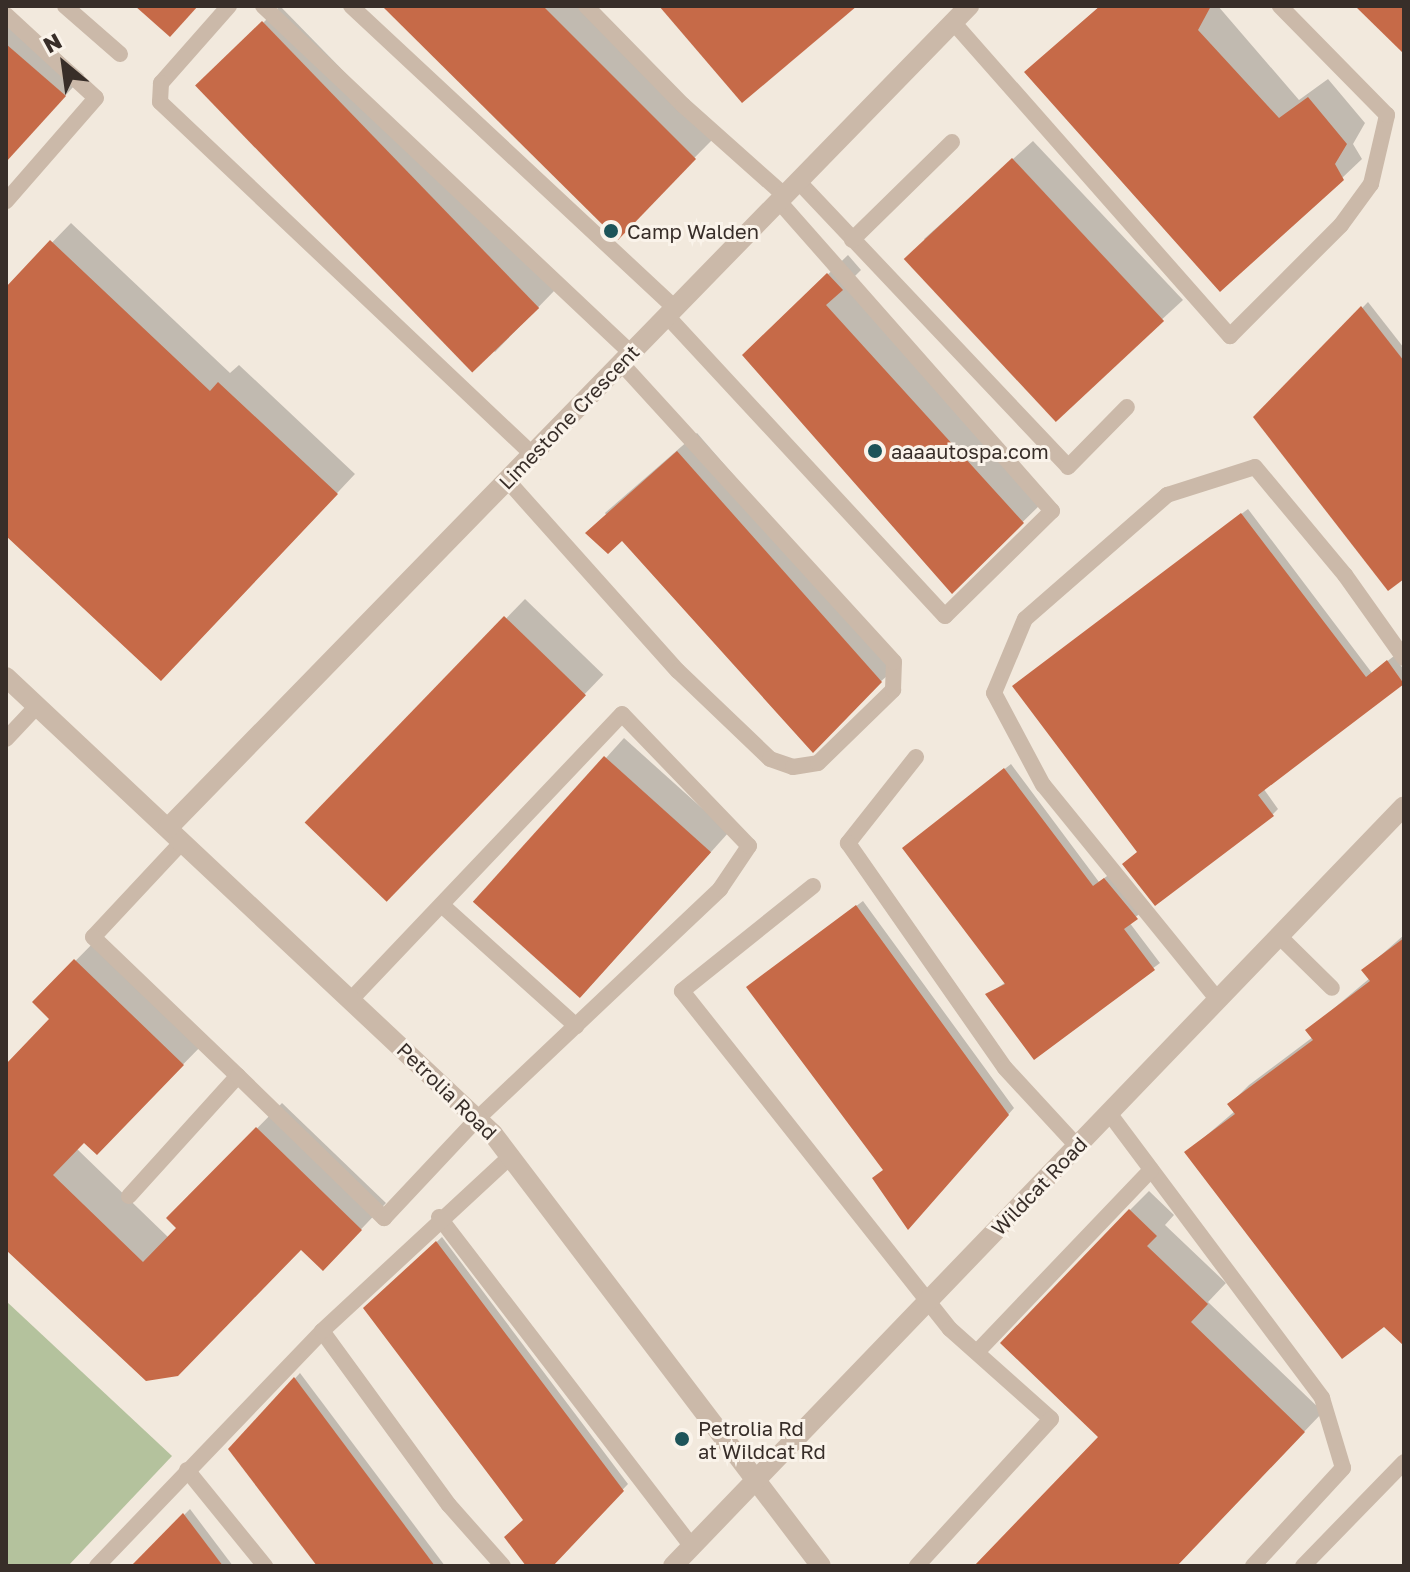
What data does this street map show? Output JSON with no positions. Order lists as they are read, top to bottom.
{
  "streets": {
    "street": ["Limestone Crescent", "Petrolia Road", "Wildcat Road"]
  },
  "crossings": [
    ["Limestone Crescent", "Petrolia Road"],
    ["Petrolia Road", "Wildcat Road"]
  ],
  "places": ["Camp Walden", "aaaautospa.com", "Petrolia Rd at Wildcat Rd"],
  "north": "top left"
}
